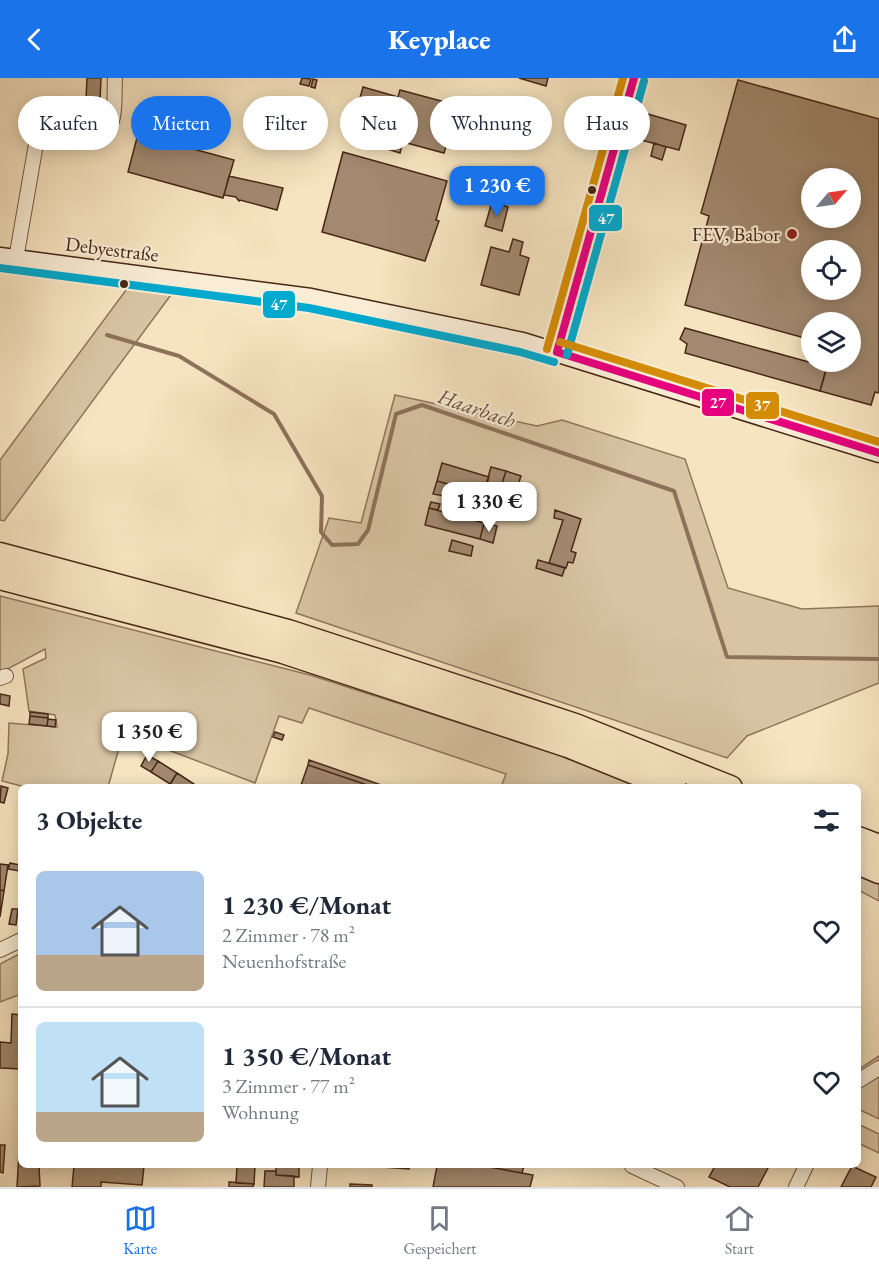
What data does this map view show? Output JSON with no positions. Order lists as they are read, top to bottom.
{
  "streets": {
    "main road": ["Debyestraße"]
  },
  "water": ["Haarbach"],
  "places": ["FEV, Babor"],
  "lines": ["transit line 27", "transit line 37", "transit line 47"],
  "north": "top right",
  "page": {
    "header": "Keyplace",
    "chip": [
      "Kaufen",
      "Mieten",
      "Filter",
      "Neu",
      "Wohnung",
      "Haus"
    ],
    "price": ["1 230 €", "1 330 €", "1 350 €"],
    "heading": "3 Objekte",
    "list": [
      {
        "name": "1 230 €/Monat",
        "note": "2 Zimmer · 78 m² · Neuenhofstraße"
      },
      {
        "name": "1 350 €/Monat",
        "note": "3 Zimmer · 77 m² · Wohnung"
      }
    ],
    "tabs": ["Karte", "Gespeichert", "Start"]
  }
}
